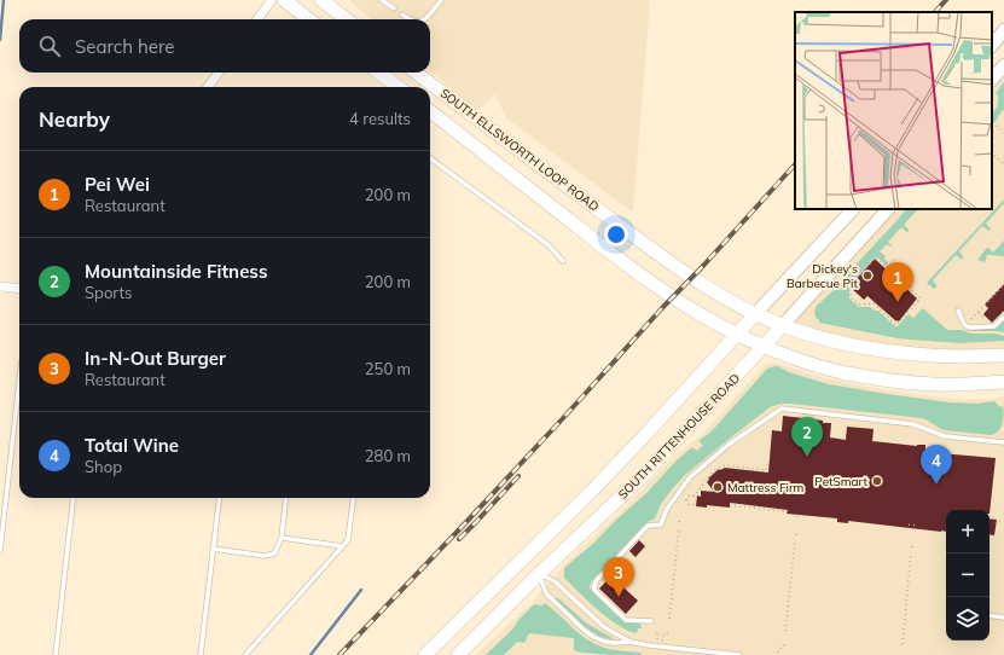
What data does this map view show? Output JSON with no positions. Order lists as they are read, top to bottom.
{
  "streets": {
    "main road": ["SOUTH ELLSWORTH LOOP ROAD", "SOUTH RITTENHOUSE ROAD"]
  },
  "crossings": [
    ["SOUTH ELLSWORTH LOOP ROAD", "SOUTH RITTENHOUSE ROAD"]
  ],
  "places": ["Dickey's Barbecue Pit", "PetSmart", "Mattress Firm"],
  "page": {
    "search": "Search here",
    "heading": ["Nearby", "4 results"],
    "list": [
      {
        "mark": "1",
        "name": "Pei Wei",
        "note": "Restaurant",
        "value": "200 m"
      },
      {
        "mark": "2",
        "name": "Mountainside Fitness",
        "note": "Sports",
        "value": "200 m"
      },
      {
        "mark": "3",
        "name": "In-N-Out Burger",
        "note": "Restaurant",
        "value": "250 m"
      },
      {
        "mark": "4",
        "name": "Total Wine",
        "note": "Shop",
        "value": "280 m"
      }
    ],
    "pins": [
      "1",
      "2",
      "4",
      "3"
    ],
    "map_buttons": ["+", "−"]
  }
}
